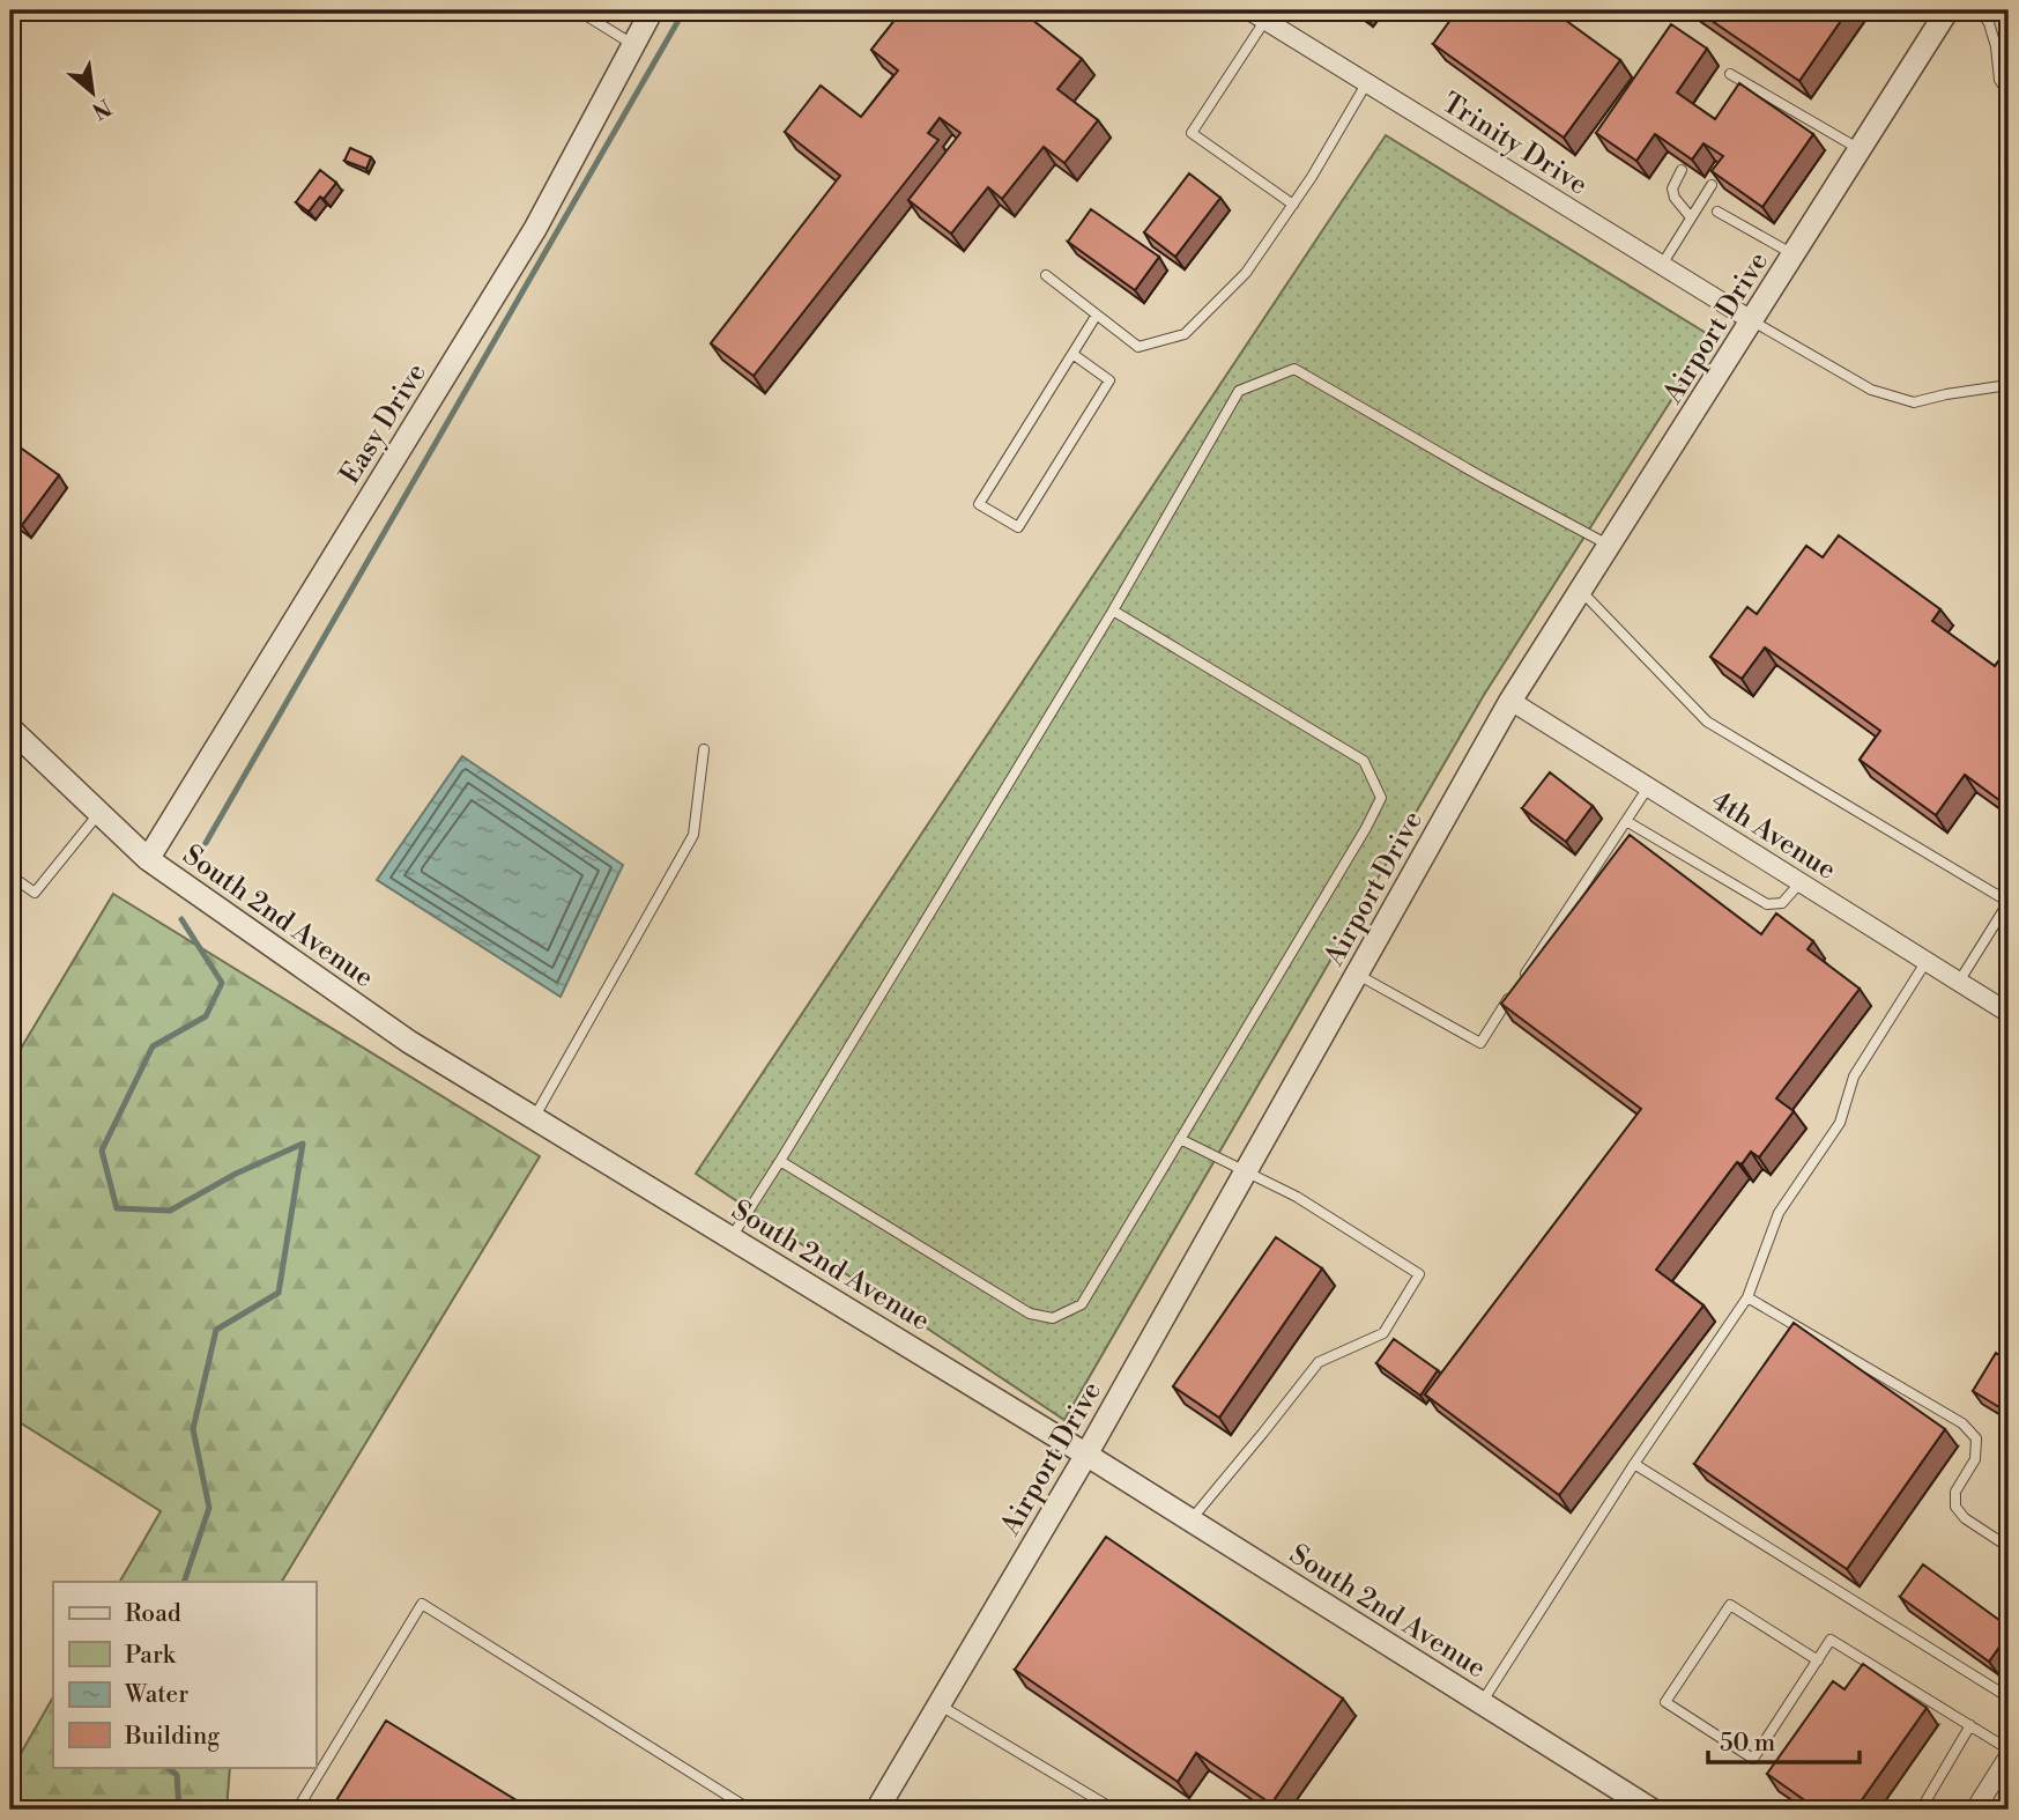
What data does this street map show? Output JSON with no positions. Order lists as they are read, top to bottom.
{
  "streets": {
    "street": [
      "Trinity Drive",
      "Airport Drive",
      "Easy Drive",
      "4th Avenue",
      "South 2nd Avenue"
    ]
  },
  "crossings": [
    ["Trinity Drive", "Airport Drive"],
    ["Airport Drive", "4th Avenue"],
    ["Airport Drive", "South 2nd Avenue"],
    ["Easy Drive", "South 2nd Avenue"]
  ],
  "legend": [
    "Road",
    "Park",
    "Water",
    "Building"
  ],
  "scale_bar": "50 m",
  "north": "bottom right"
}
